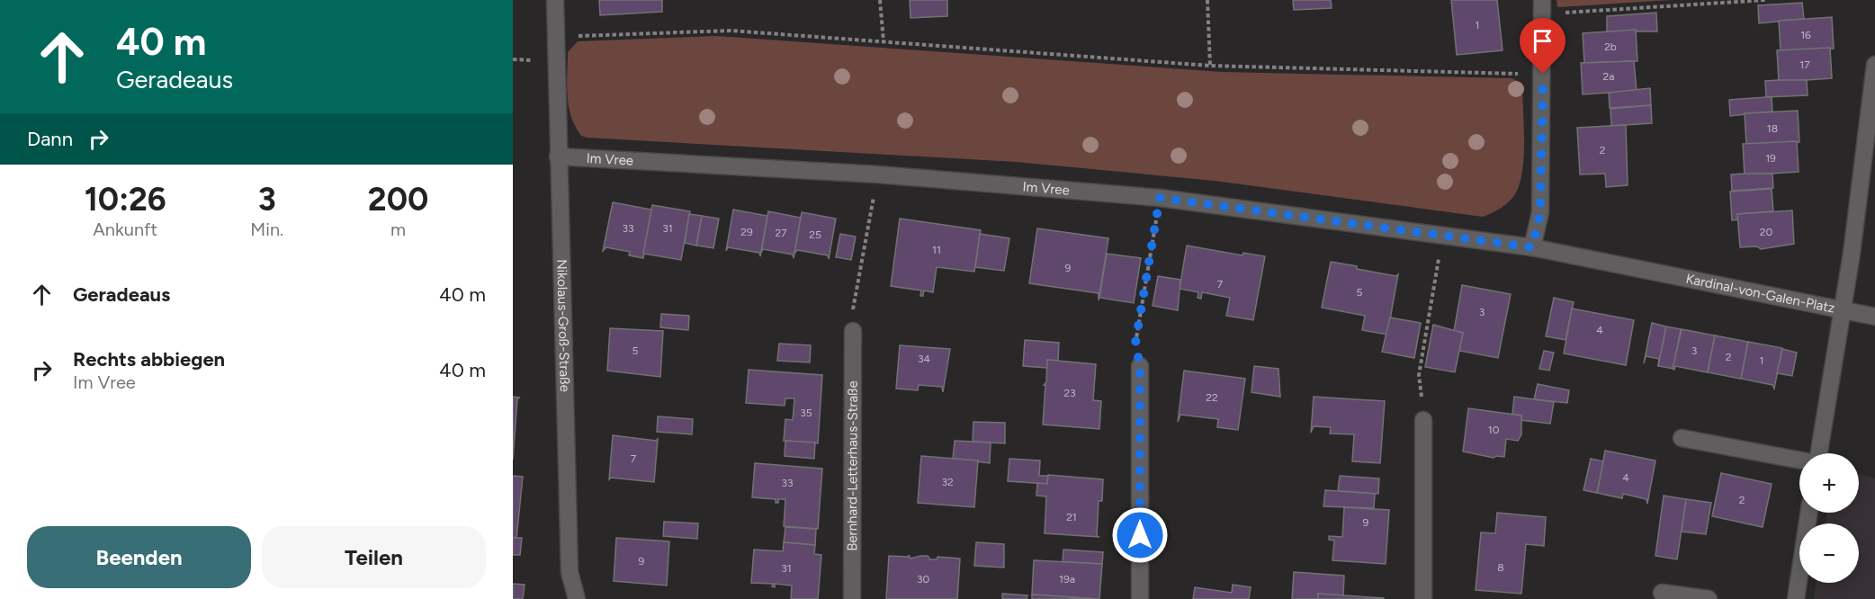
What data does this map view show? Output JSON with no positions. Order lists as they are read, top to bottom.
{
  "streets": {
    "street": [
      "Im Vree",
      "Kardinal-von-Galen-Platz",
      "Nikolaus-Groß-Straße",
      "Bernhard-Letterhaus-Straße"
    ]
  },
  "crossings": [
    ["Im Vree", "Kardinal-von-Galen-Platz"],
    ["Im Vree", "Nikolaus-Groß-Straße"]
  ],
  "house_numbers": [
    "1",
    "16",
    "2b",
    "17",
    "2a",
    "18",
    "2",
    "19",
    "33",
    "31",
    "29",
    "20",
    "27",
    "25",
    "11",
    "9",
    "7",
    "5",
    "3",
    "4",
    "5",
    "3",
    "2",
    "34",
    "1",
    "23",
    "22",
    "35",
    "10",
    "7",
    "4",
    "32",
    "33",
    "2",
    "21",
    "9",
    "9",
    "8",
    "31",
    "30",
    "19a"
  ],
  "page": {
    "turn": ["40 m", "Geradeaus"],
    "then": "Dann",
    "eta": [
      "10:26",
      "Ankunft",
      "3",
      "Min.",
      "200",
      "m"
    ],
    "list": [
      {
        "name": "Geradeaus",
        "value": "40 m"
      },
      {
        "name": "Rechts abbiegen",
        "note": "Im Vree",
        "value": "40 m"
      }
    ],
    "map_buttons": ["+", "−"],
    "buttons": ["Beenden", "Teilen"]
  }
}
